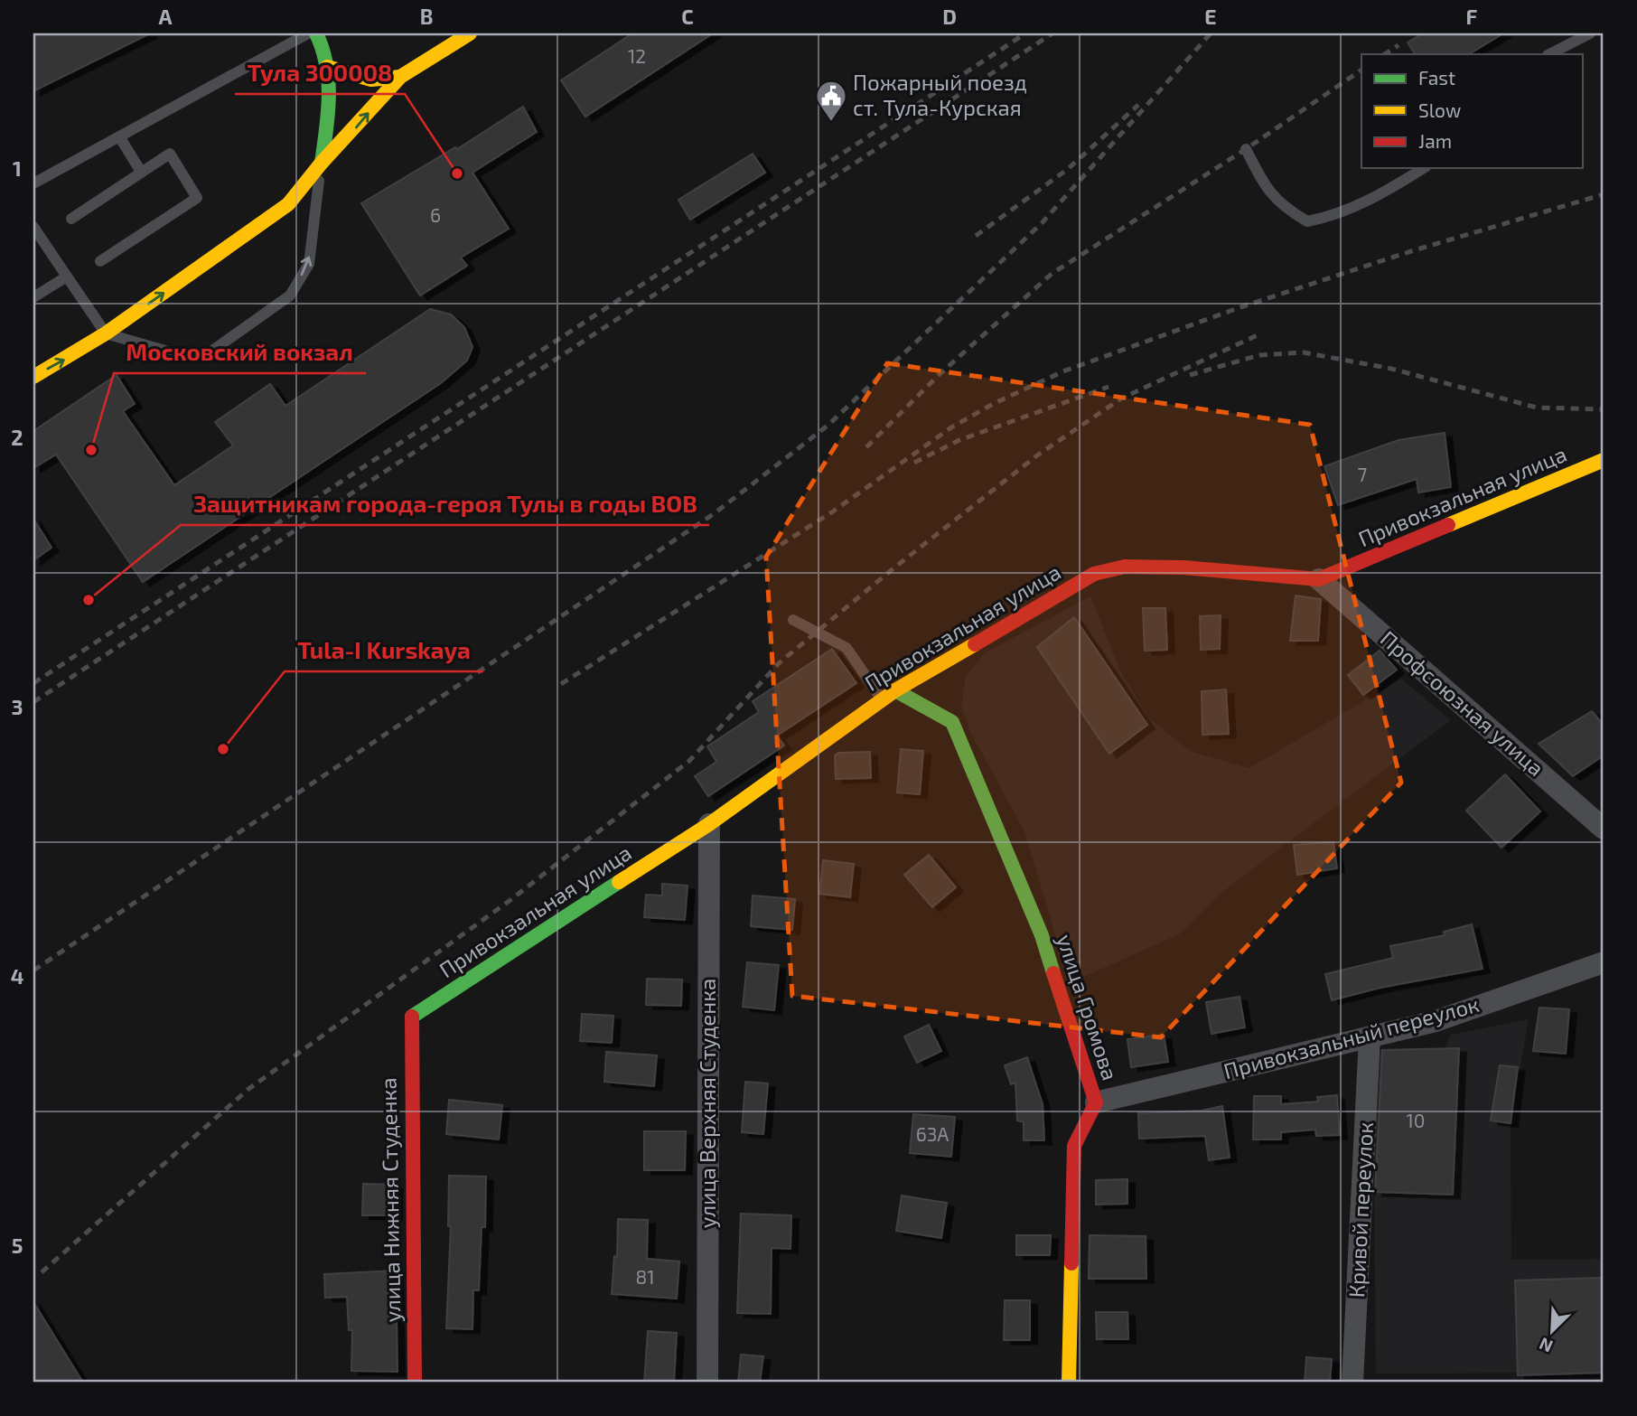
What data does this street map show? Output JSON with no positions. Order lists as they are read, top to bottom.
{
  "streets": {
    "street": [
      "Привокзальная улица",
      "Профсоюзная улица",
      "улица Громова",
      "Привокзальный переулок",
      "улица Верхняя Cтуденка",
      "улица Нижняя Cтуденкa",
      "Кривой переулок"
    ]
  },
  "crossings": [
    ["Привокзальная улица", "Профсоюзная улица"],
    ["Привокзальная улица", "улица Громова"],
    ["Привокзальная улица", "улица Верхняя Cтуденка"],
    ["Привокзальная улица", "улица Нижняя Cтуденкa"],
    ["улица Громова", "Привокзальный переулок"],
    ["Привокзальный переулок", "Кривой переулок"]
  ],
  "places": {
    "public building": ["Пожарный поезд ст. Тула-Курская"],
    "other": [
      "Тула 300008",
      "Московский вокзал",
      "Защитникам города-героя Тулы в годы ВОВ",
      "Tula-I Kurskaya"
    ]
  },
  "house_numbers": [
    "12",
    "6",
    "7",
    "10",
    "63А",
    "81"
  ],
  "legend": ["Fast", "Slow", "Jam"],
  "north": "bottom left",
  "grid": {
    "columns": [
      "A",
      "B",
      "C",
      "D",
      "E",
      "F"
    ],
    "rows": [
      "1",
      "2",
      "3",
      "4",
      "5"
    ]
  }
}
